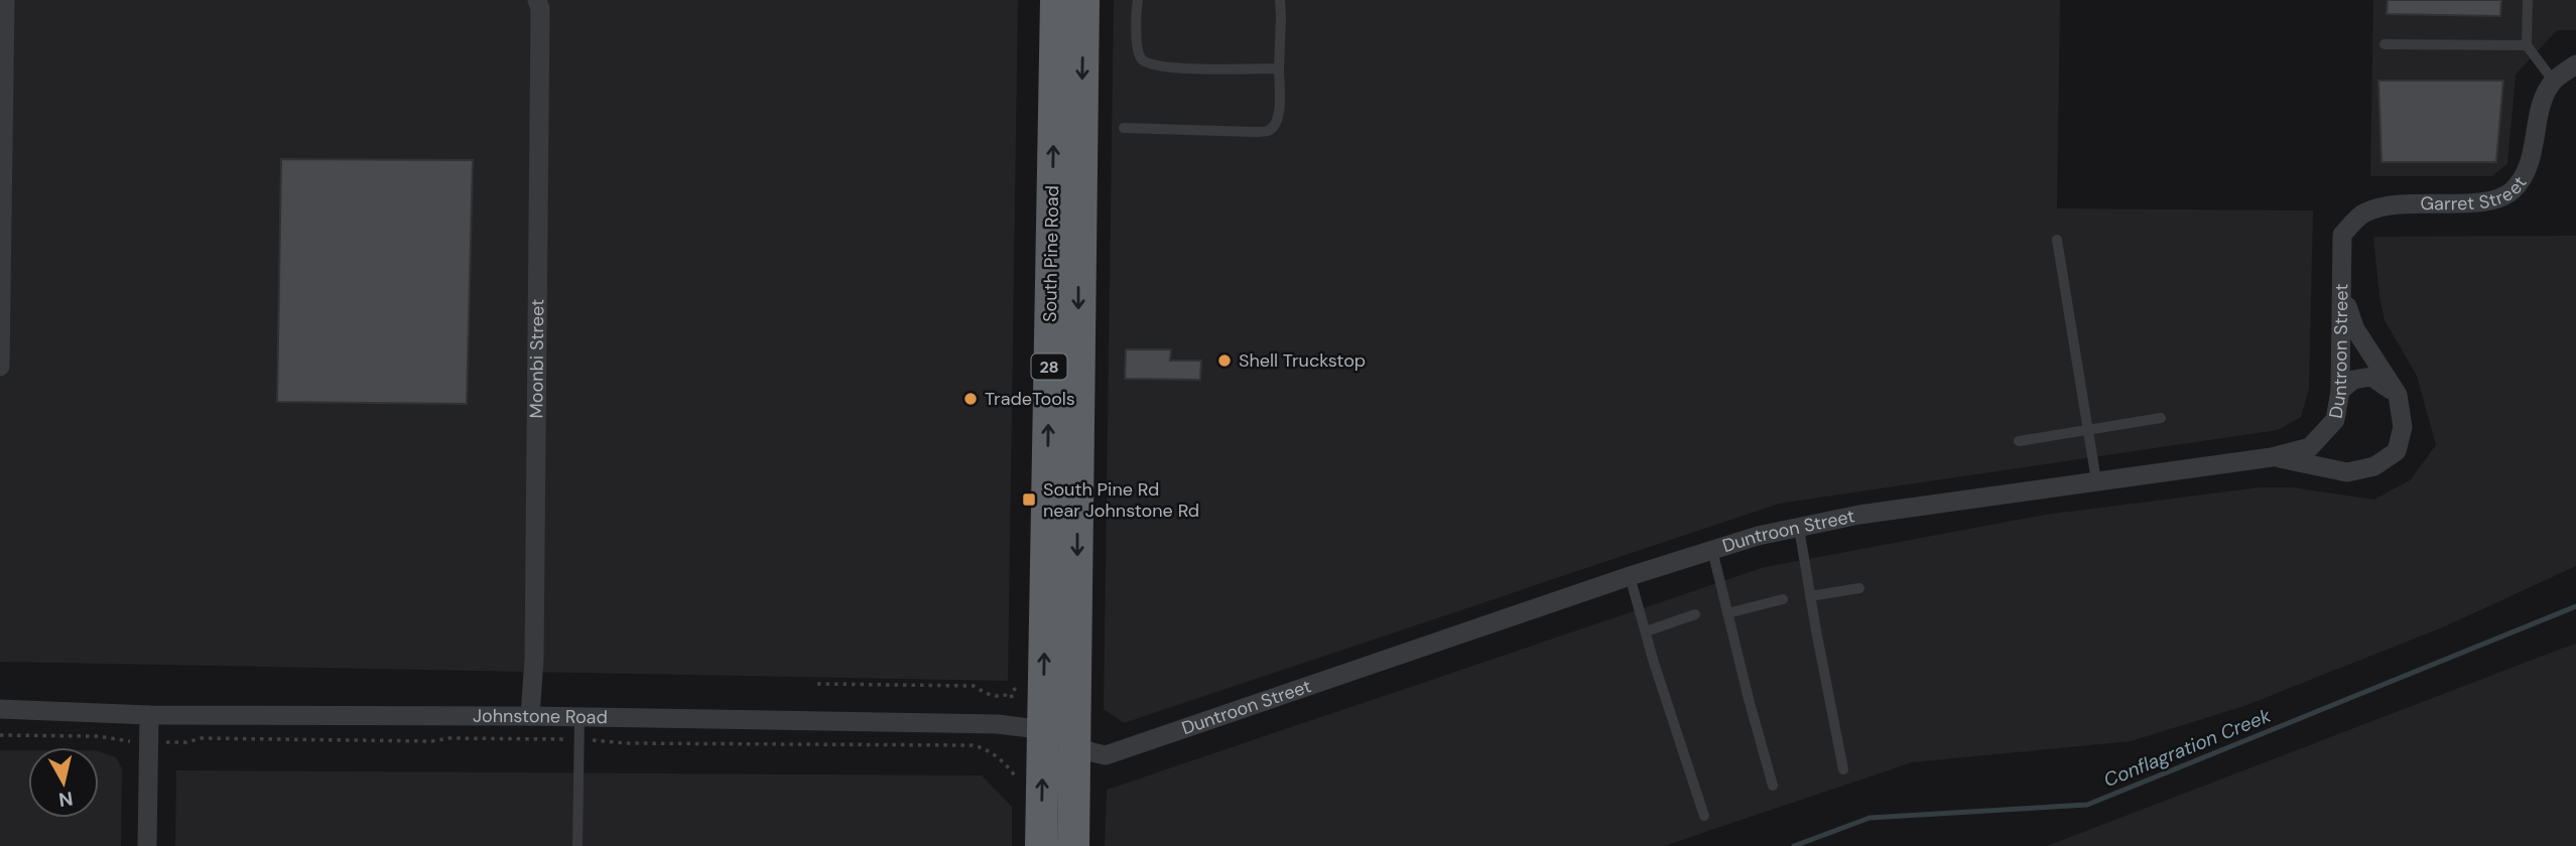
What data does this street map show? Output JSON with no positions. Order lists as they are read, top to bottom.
{
  "streets": {
    "highway": ["South Pine Road", "28"],
    "street": [
      "Garret Street",
      "Duntroon Street",
      "Moonbi Street",
      "Johnstone Road"
    ]
  },
  "crossings": [
    ["Garret Street", "Duntroon Street"],
    ["South Pine Road", "Duntroon Street"],
    ["South Pine Road", "Johnstone Road"],
    ["Duntroon Street", "Johnstone Road"],
    ["Moonbi Street", "Johnstone Road"]
  ],
  "water": ["Conflagration Creek"],
  "places": {
    "other": ["Shell Truckstop", "TradeTools"],
    "transit": ["South Pine Rd near Johnstone Rd"]
  },
  "north": "bottom"
}
